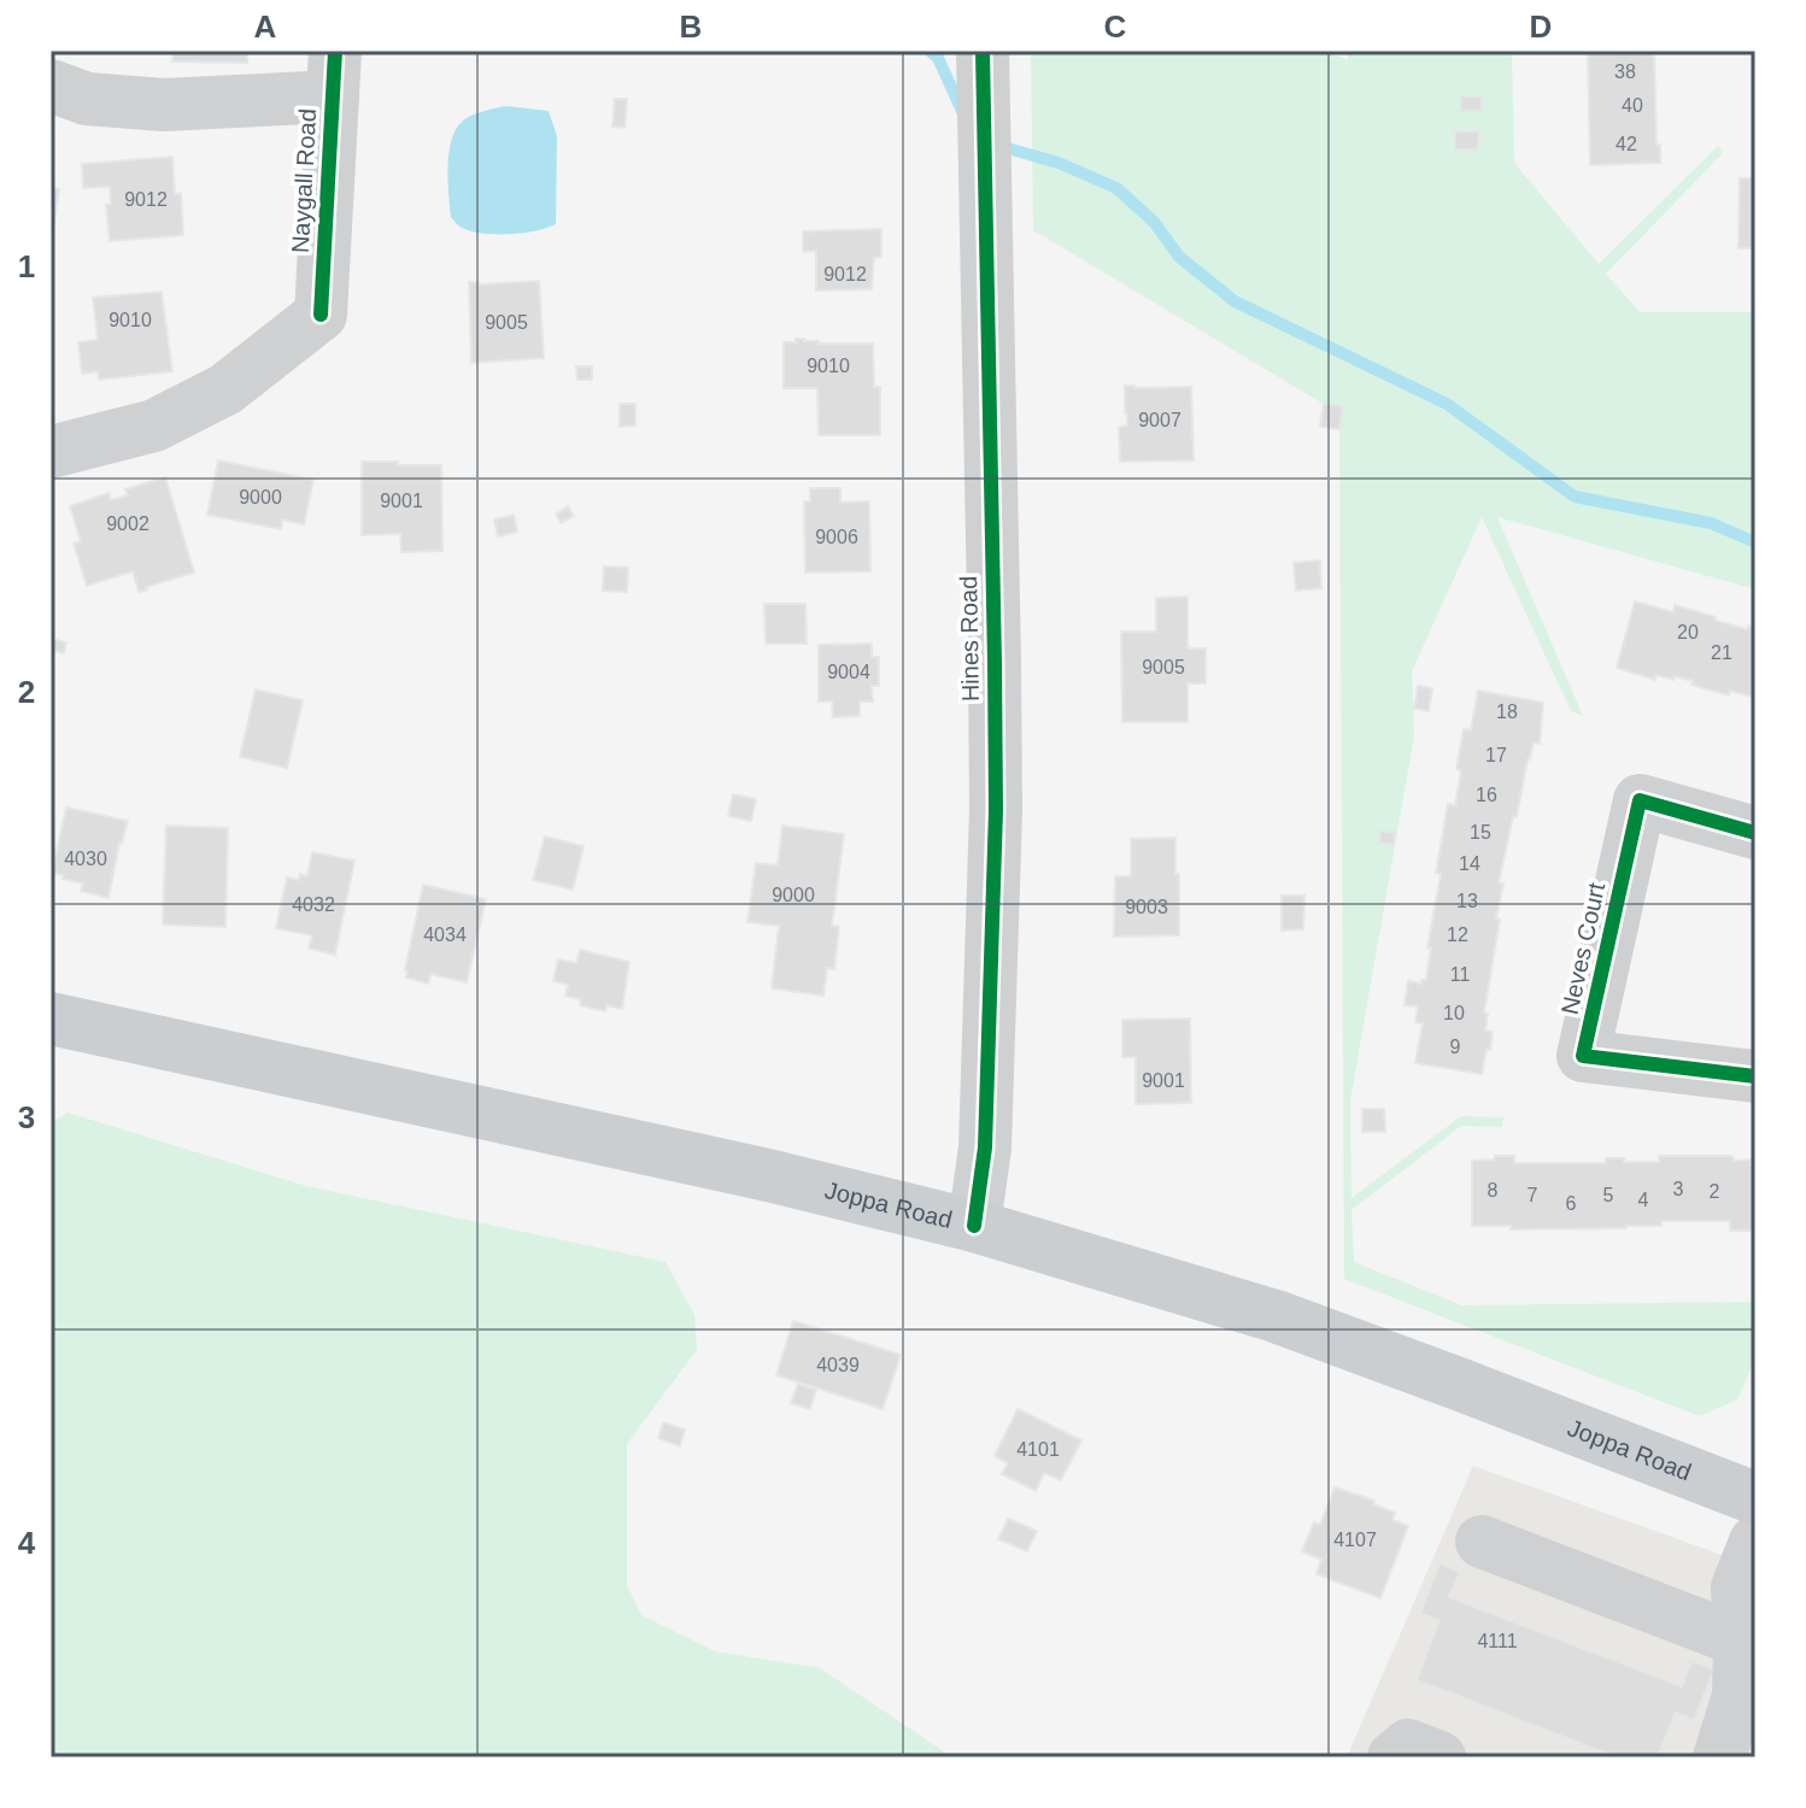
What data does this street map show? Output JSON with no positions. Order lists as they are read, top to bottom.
{
  "streets": {
    "main road": ["Joppa Road"],
    "street": ["Naygall Road", "Hines Road", "Neves Court"]
  },
  "crossings": [
    ["Hines Road", "Joppa Road"]
  ],
  "house_numbers": [
    "38",
    "40",
    "42",
    "9012",
    "9012",
    "9010",
    "9005",
    "9010",
    "9007",
    "9000",
    "9001",
    "9002",
    "9006",
    "20",
    "21",
    "9005",
    "9004",
    "18",
    "17",
    "16",
    "15",
    "4030",
    "14",
    "9000",
    "13",
    "4032",
    "9003",
    "4034",
    "12",
    "11",
    "10",
    "9",
    "9001",
    "3",
    "8",
    "2",
    "7",
    "5",
    "4",
    "6",
    "4039",
    "4101",
    "4107",
    "4111"
  ],
  "grid": {
    "columns": [
      "A",
      "B",
      "C",
      "D"
    ],
    "rows": [
      "1",
      "2",
      "3",
      "4"
    ]
  }
}
